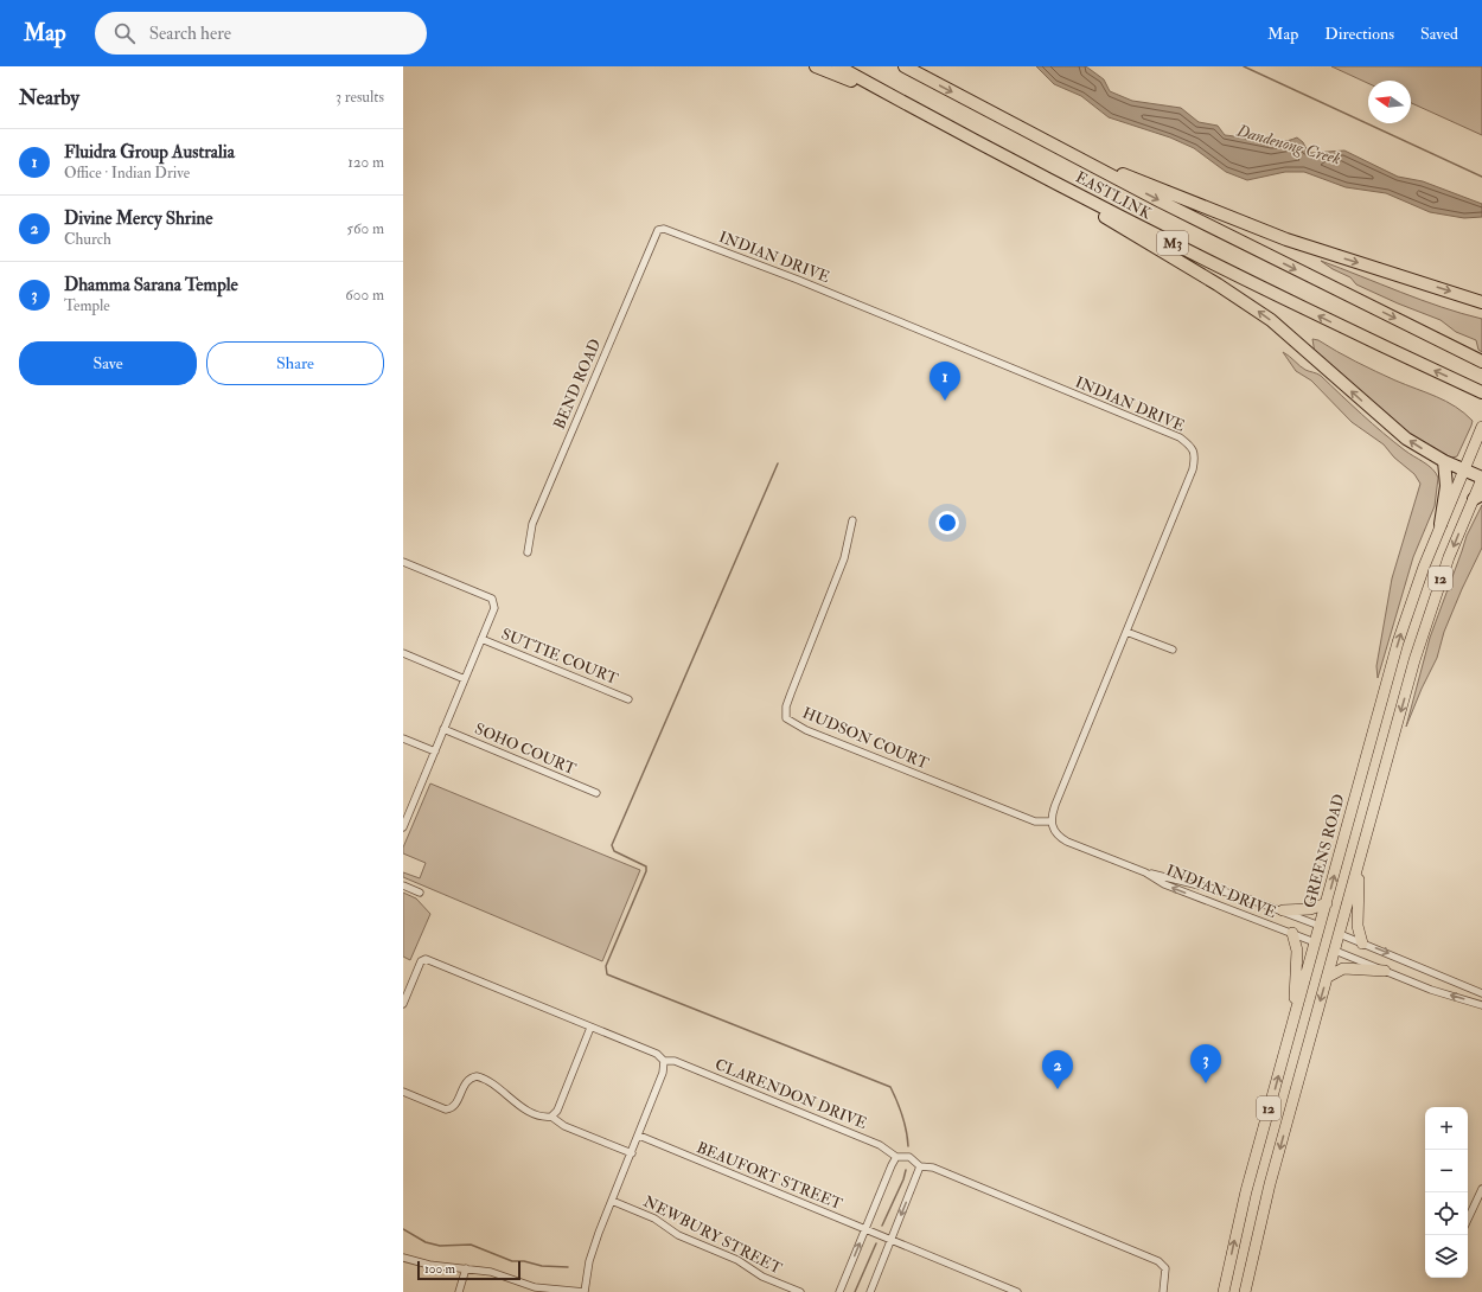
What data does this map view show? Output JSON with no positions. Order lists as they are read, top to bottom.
{
  "streets": {
    "highway": ["EASTLINK", "M3"],
    "main road": ["12", "GREENS ROAD"],
    "street": [
      "INDIAN DRIVE",
      "BEND ROAD",
      "SUTTIE COURT",
      "HUDSON COURT",
      "SOHO COURT",
      "CLARENDON DRIVE",
      "BEAUFORT STREET",
      "NEWBURY STREET"
    ]
  },
  "crossings": [
    ["INDIAN DRIVE", "BEND ROAD"],
    ["INDIAN DRIVE", "HUDSON COURT"],
    ["INDIAN DRIVE", "GREENS ROAD"]
  ],
  "water": ["Dandenong Creek"],
  "scale_bar": "100 m",
  "north": "left",
  "page": {
    "header": "Map",
    "search": "Search here",
    "nav": ["Map", "Directions", "Saved"],
    "heading": ["Nearby", "3 results"],
    "list": [
      {
        "mark": "1",
        "name": "Fluidra Group Australia",
        "note": "Office · Indian Drive",
        "value": "120 m"
      },
      {
        "mark": "2",
        "name": "Divine Mercy Shrine",
        "note": "Church",
        "value": "560 m"
      },
      {
        "mark": "3",
        "name": "Dhamma Sarana Temple",
        "note": "Temple",
        "value": "600 m"
      }
    ],
    "buttons": ["Save", "Share"],
    "pins": ["1", "3", "2"],
    "map_buttons": ["+", "−"],
    "scale": "100 m"
  }
}
